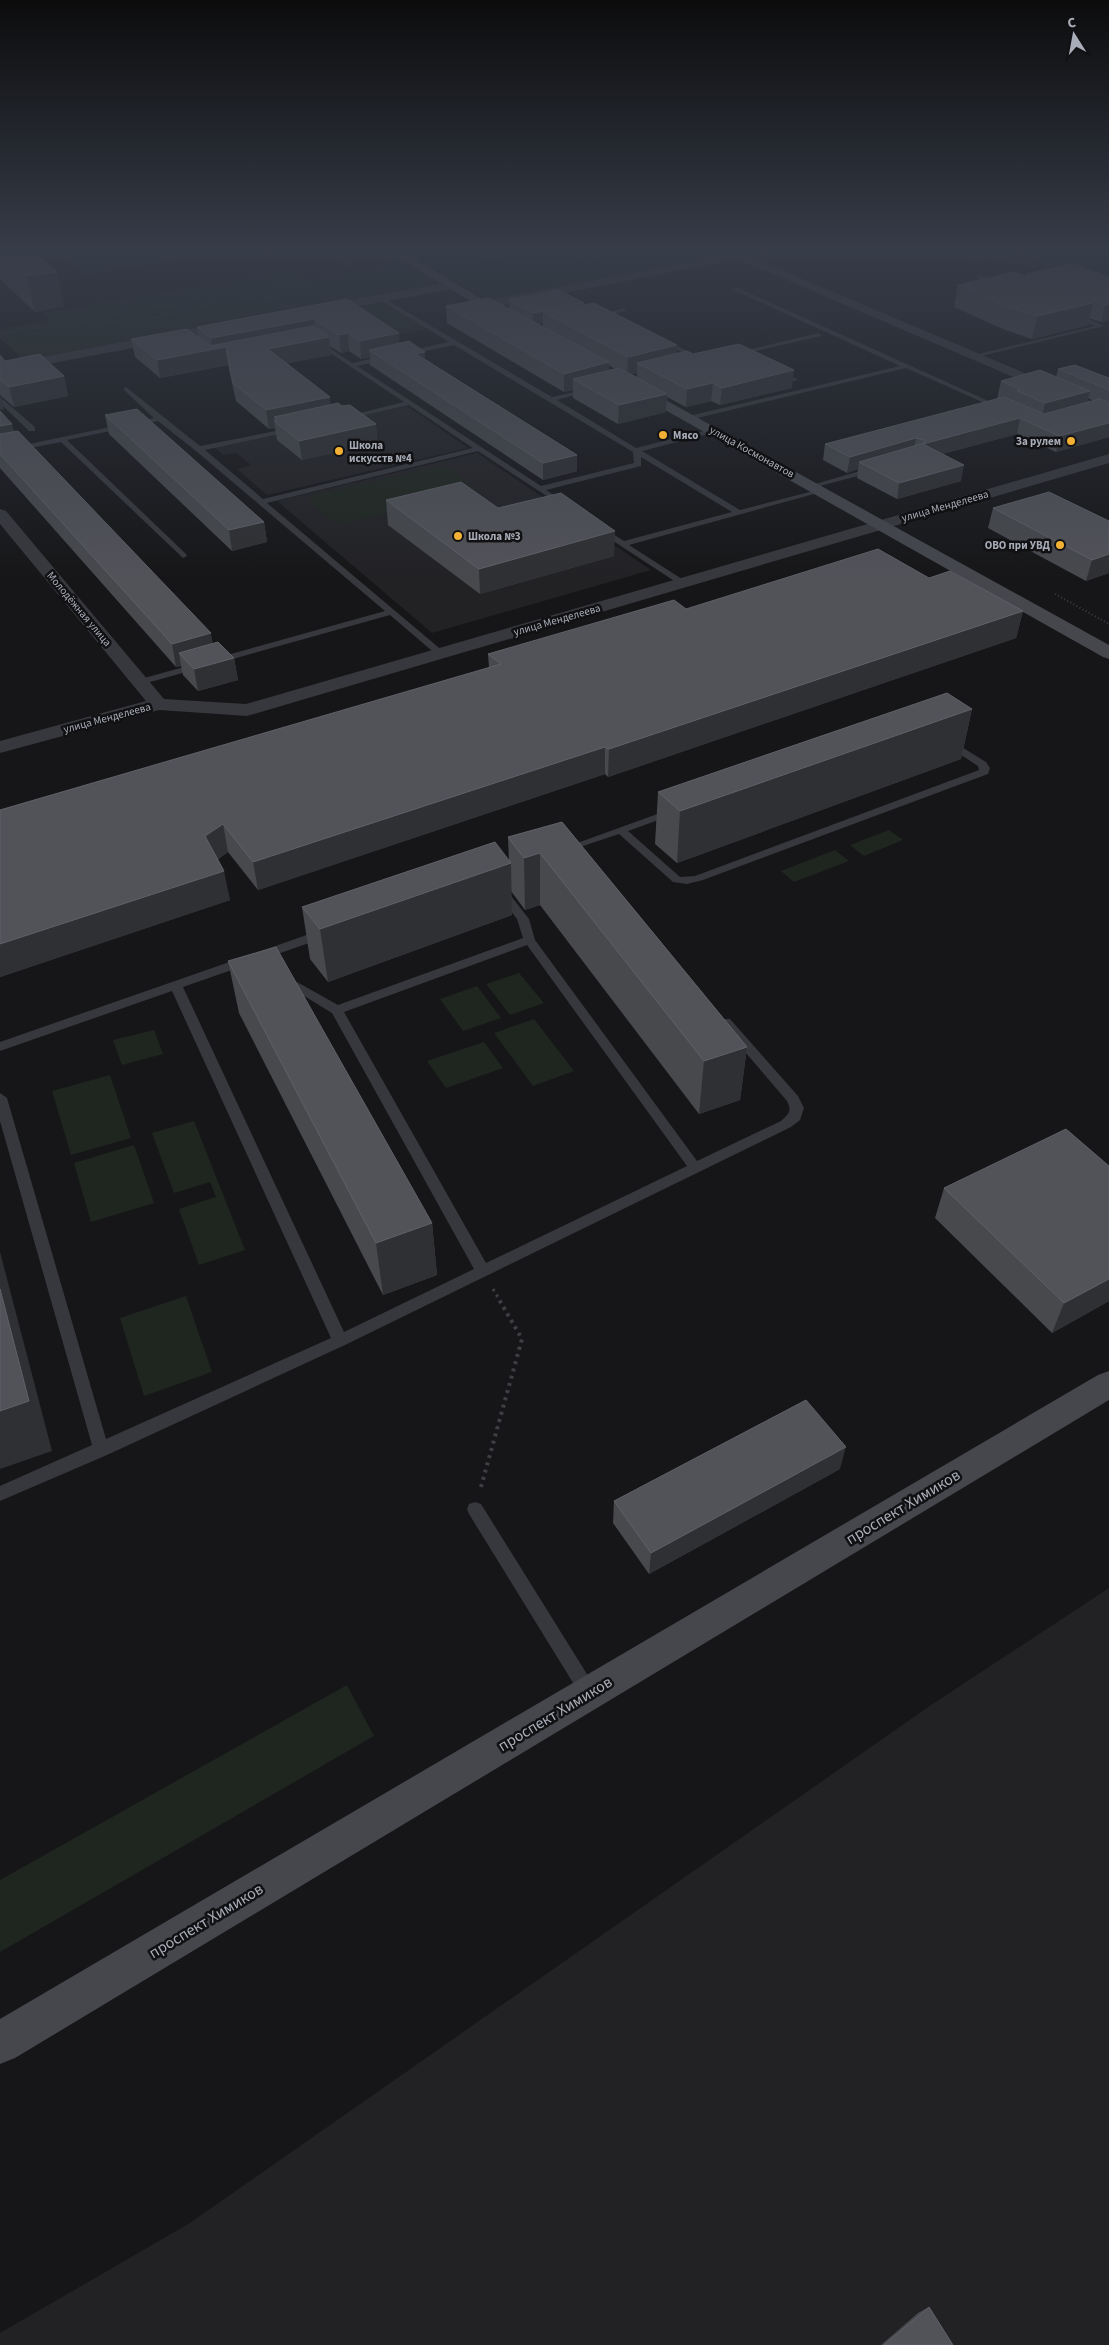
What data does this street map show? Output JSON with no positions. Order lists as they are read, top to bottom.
{
  "streets": {
    "street": [
      "улица Космонавтов",
      "улица Менделеева",
      "Молодёжная улица",
      "проспект Химиков"
    ]
  },
  "crossings": [
    ["улица Космонавтов", "улица Менделеева"],
    ["улица Менделеева", "Молодёжная улица"]
  ],
  "places": [
    "Мясо",
    "За рулем",
    "Школа искусств №4",
    "Школа №3",
    "ОВО при УВД"
  ],
  "north": "top"
}
